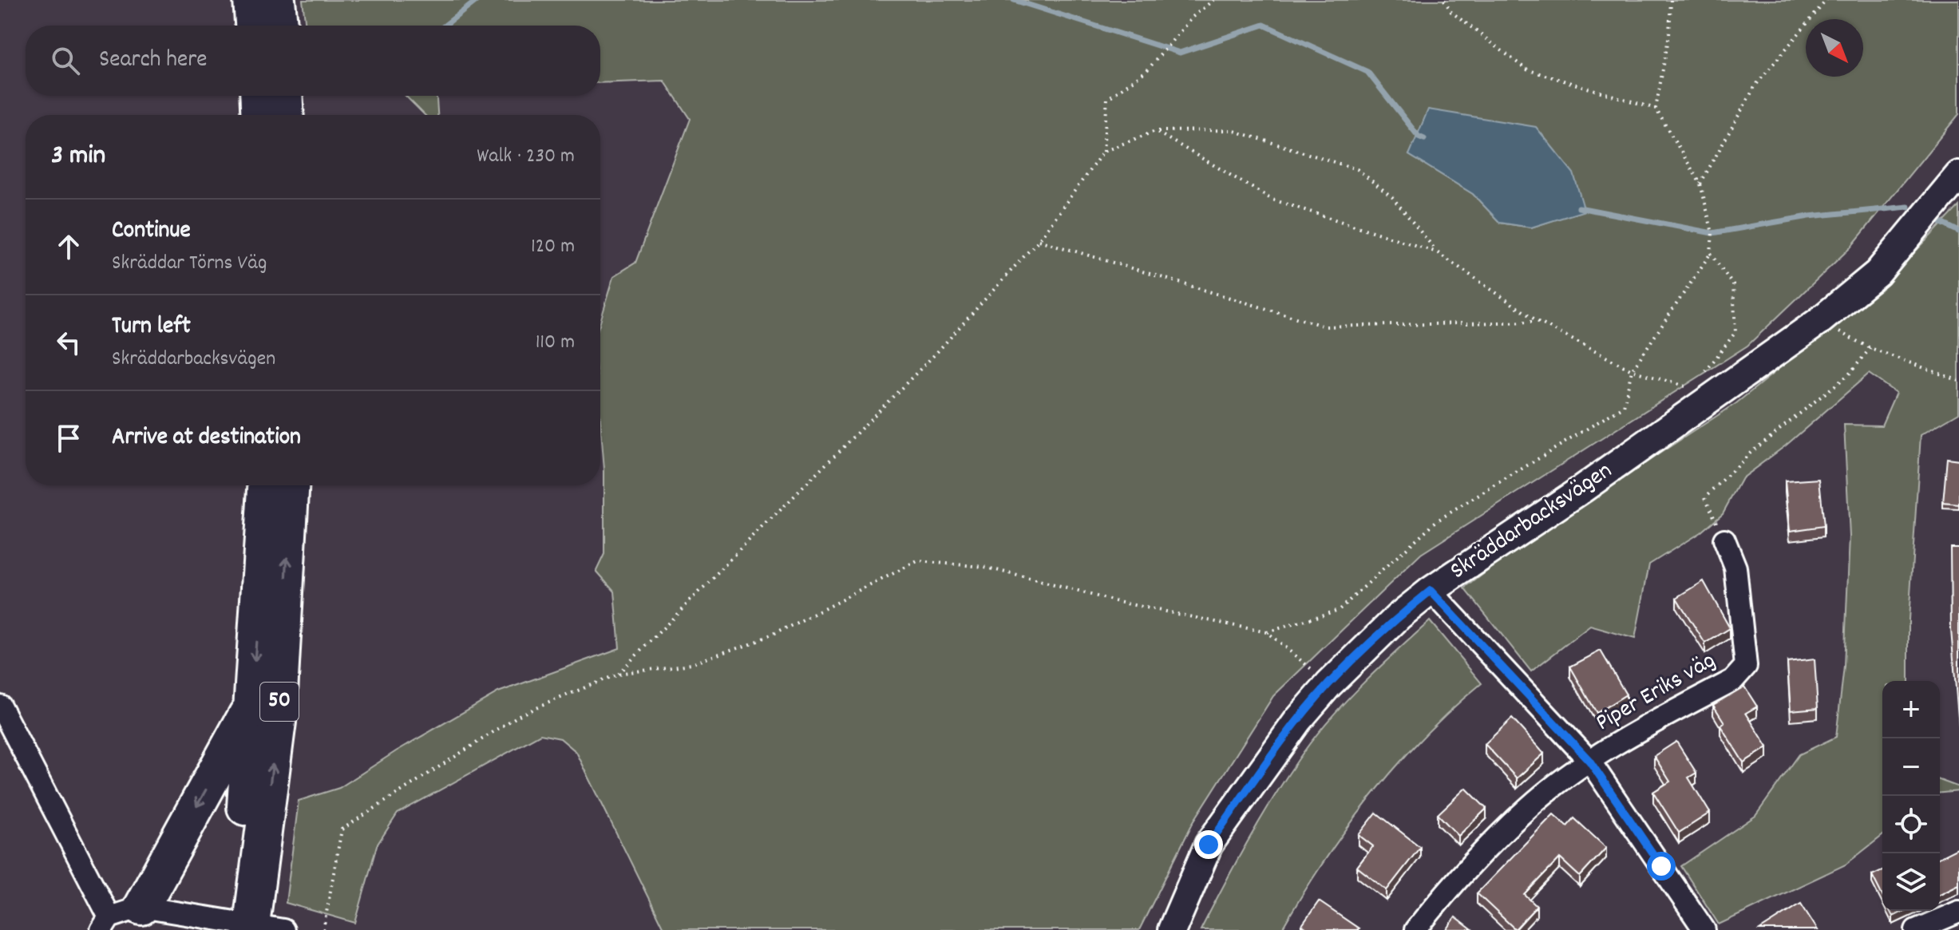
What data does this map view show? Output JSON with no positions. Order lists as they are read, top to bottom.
{
  "streets": {
    "highway": ["50"],
    "street": ["Skräddarbacksvägen", "Piper Eriks väg"]
  },
  "north": "bottom right",
  "page": {
    "search": "Search here",
    "heading": ["3 min", "Walk · 230 m"],
    "list": [
      ["Continue", "Skräddar Törns Väg", "120 m"],
      ["Turn left", "Skräddarbacksvägen", "110 m"],
      "Arrive at destination"
    ],
    "map_buttons": ["+", "−"]
  }
}
